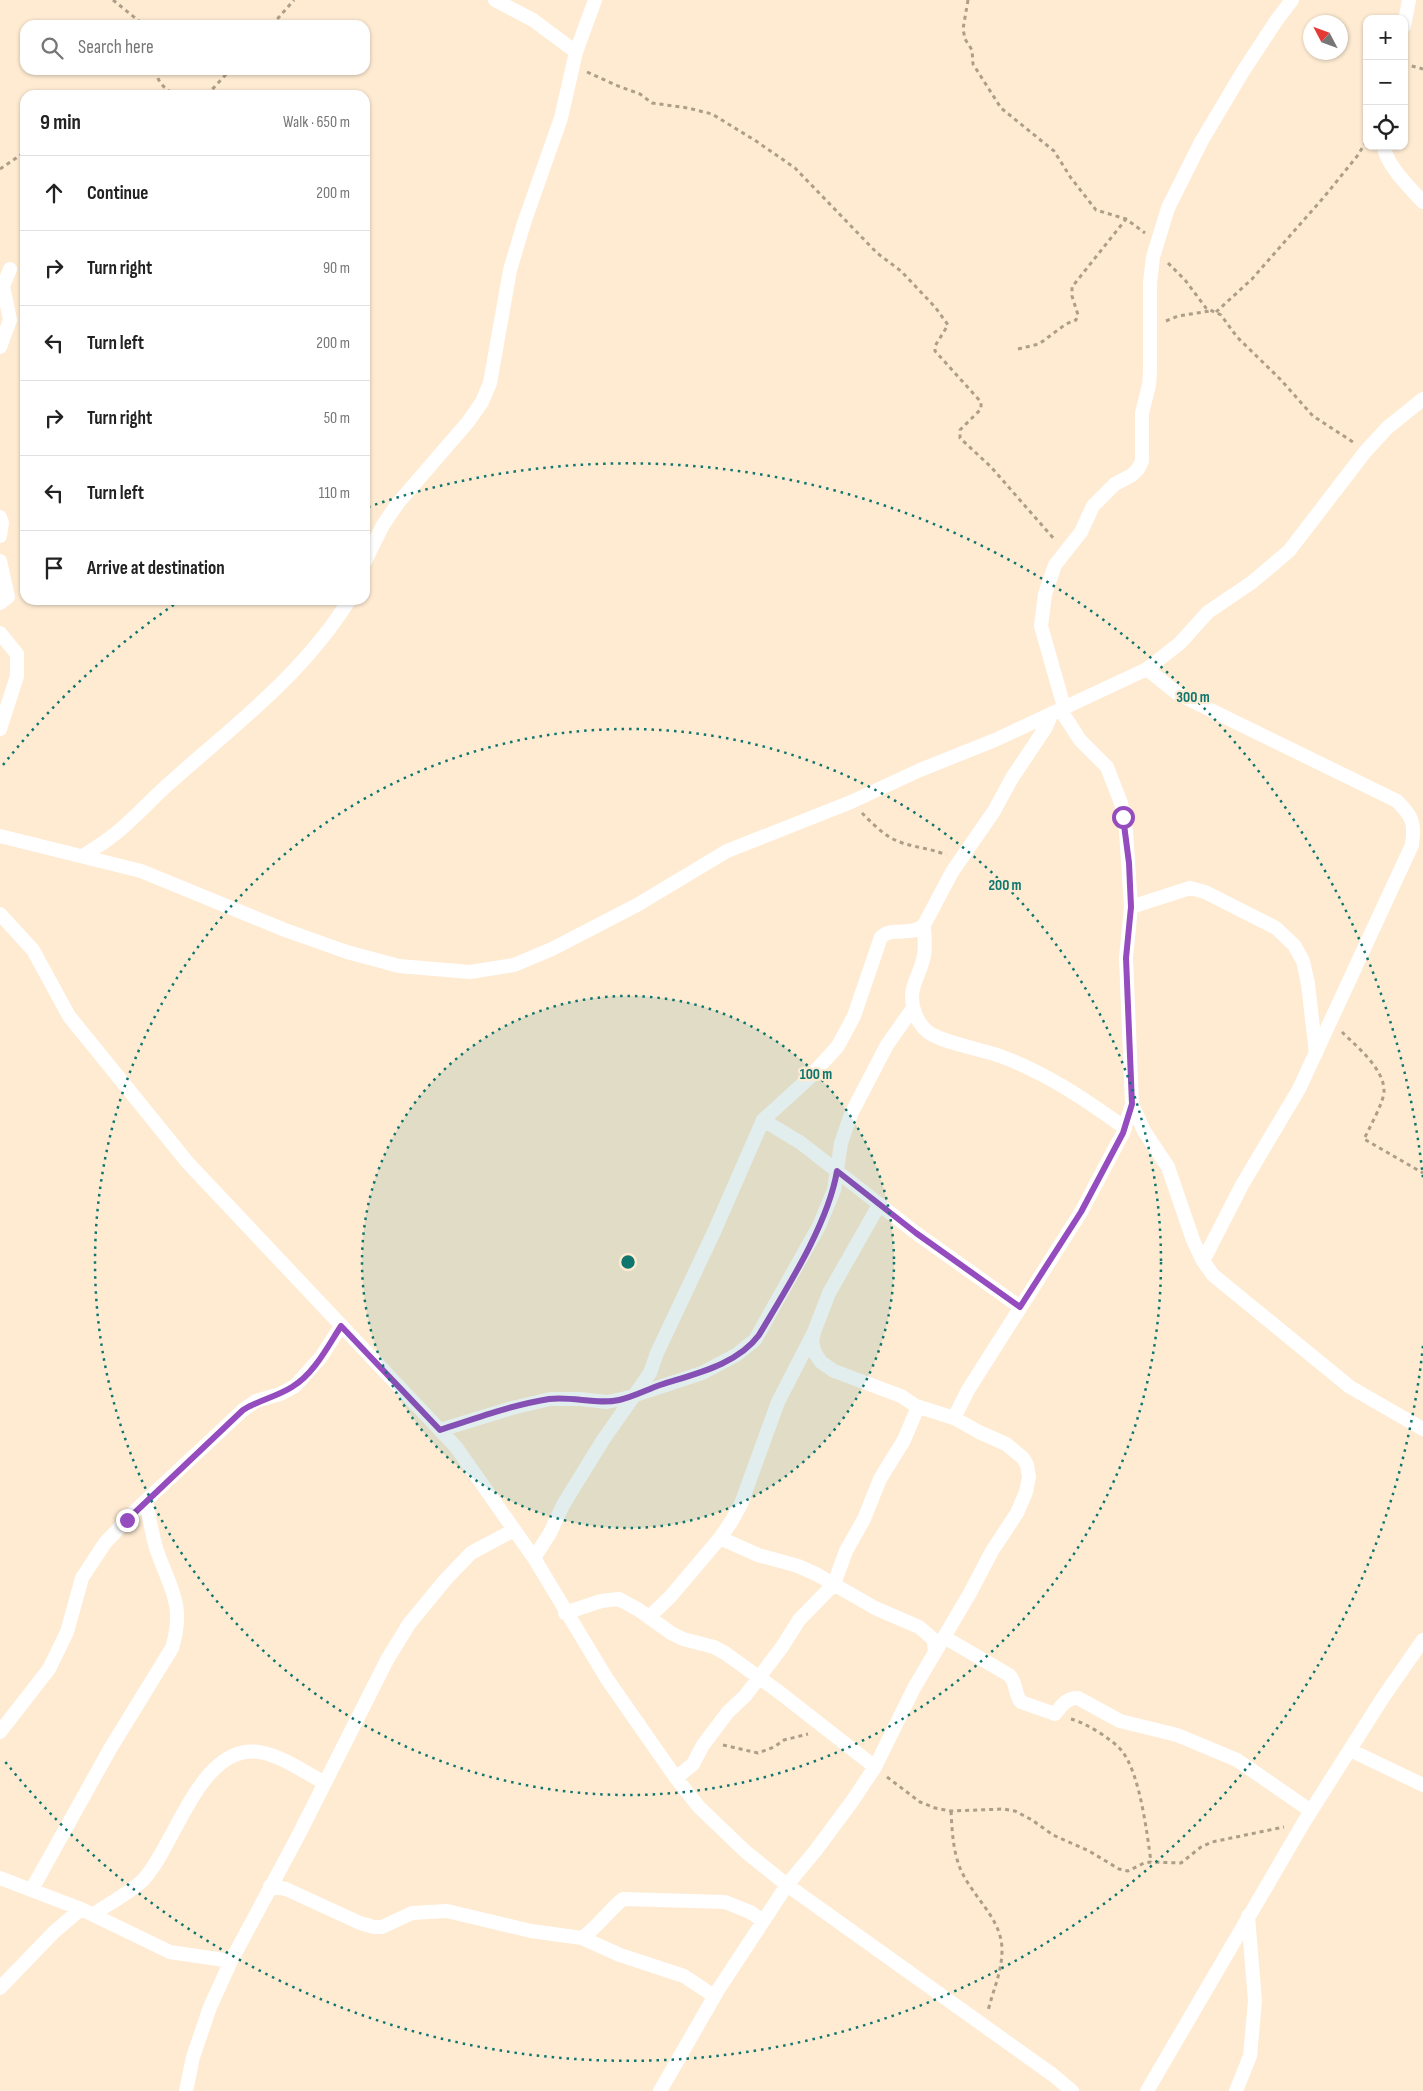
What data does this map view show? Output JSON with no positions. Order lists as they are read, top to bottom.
{
  "north": "top left",
  "page": {
    "map_buttons": ["+", "−"],
    "search": "Search here",
    "heading": ["9 min", "Walk · 650 m"],
    "list": [
      ["Continue", "200 m"],
      ["Turn right", "90 m"],
      ["Turn left", "200 m"],
      ["Turn right", "50 m"],
      ["Turn left", "110 m"],
      "Arrive at destination"
    ]
  },
  "rings": ["300 m", "200 m", "100 m"]
}
